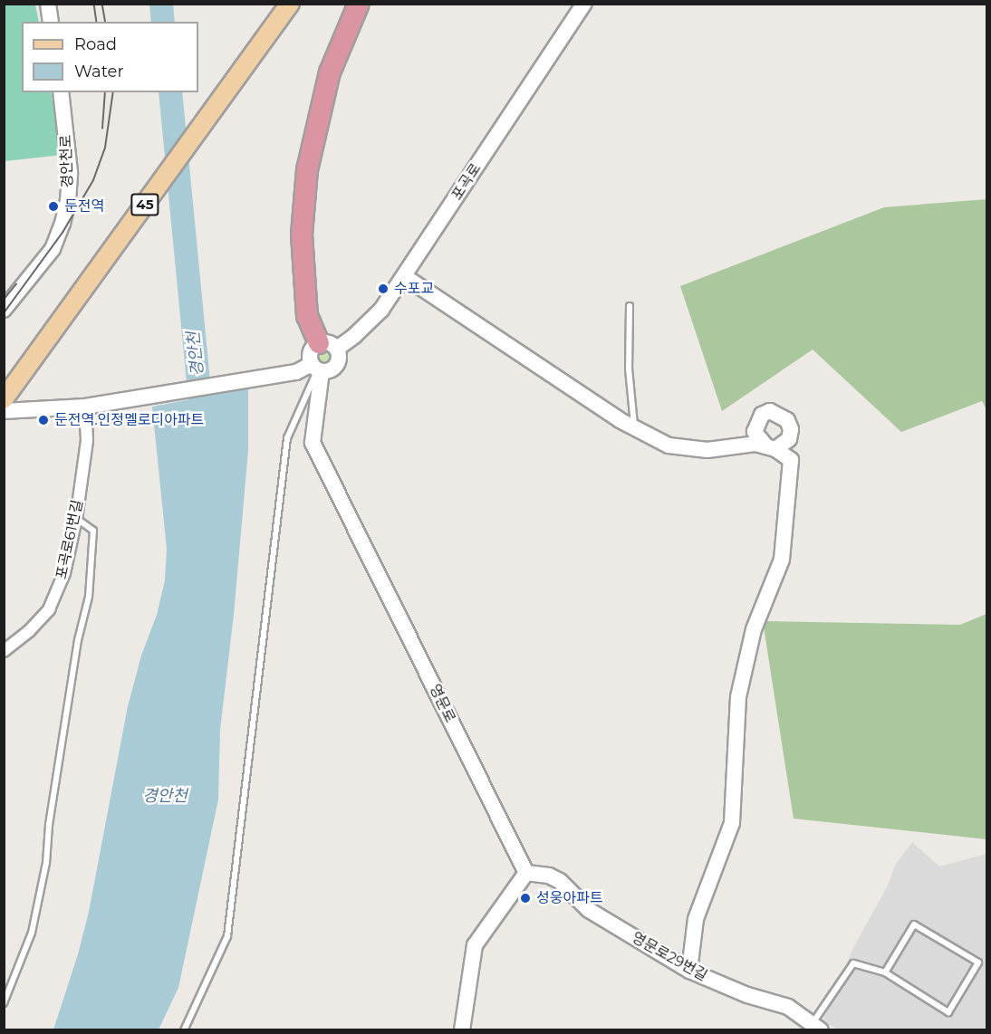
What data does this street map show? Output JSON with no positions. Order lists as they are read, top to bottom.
{
  "streets": {
    "main road": ["45"],
    "street": [
      "경안천로",
      "포곡로",
      "포곡로61번길",
      "영문로",
      "영문로29번길"
    ]
  },
  "crossings": [
    ["포곡로", "영문로"],
    ["영문로", "영문로29번길"]
  ],
  "water": ["경안천"],
  "places": [
    "둔전역",
    "수포교",
    "둔전역.인정멜로디아파트",
    "성웅아파트"
  ],
  "legend": ["Road", "Water"]
}
